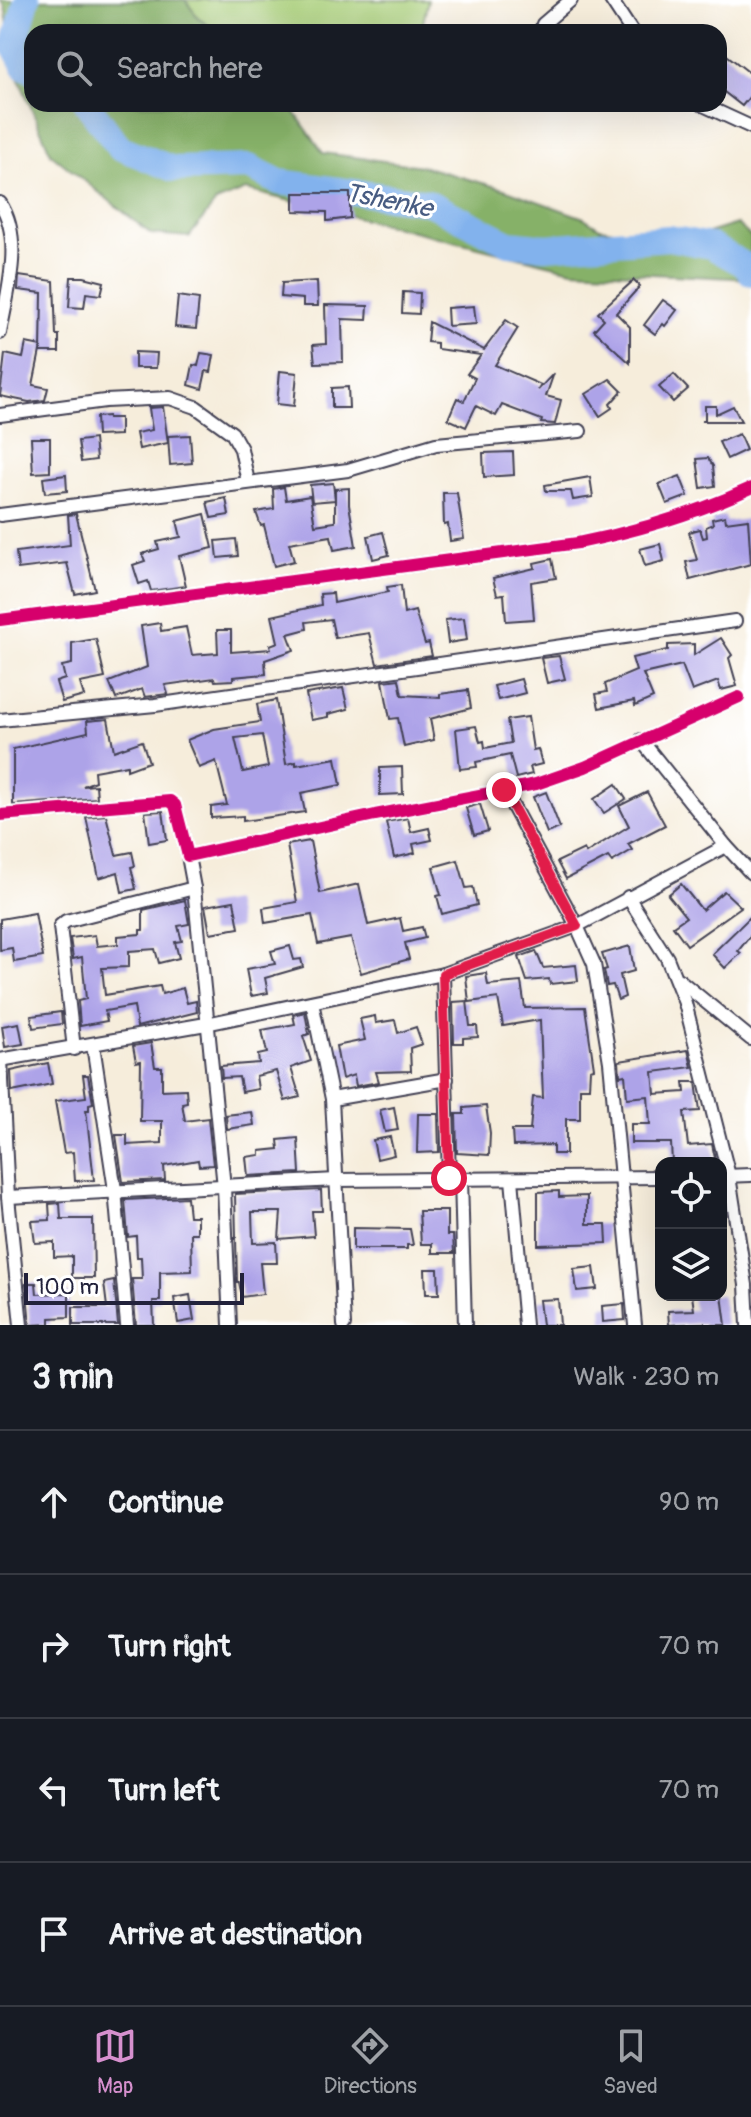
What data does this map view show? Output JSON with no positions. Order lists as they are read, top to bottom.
{
  "water": ["Tshenke"],
  "scale_bar": "100 m",
  "page": {
    "search": "Search here",
    "scale": "100 m",
    "heading": ["3 min", "Walk · 230 m"],
    "list": [
      ["Continue", "90 m"],
      ["Turn right", "70 m"],
      ["Turn left", "70 m"],
      "Arrive at destination"
    ],
    "nav": ["Map", "Directions", "Saved"]
  }
}
